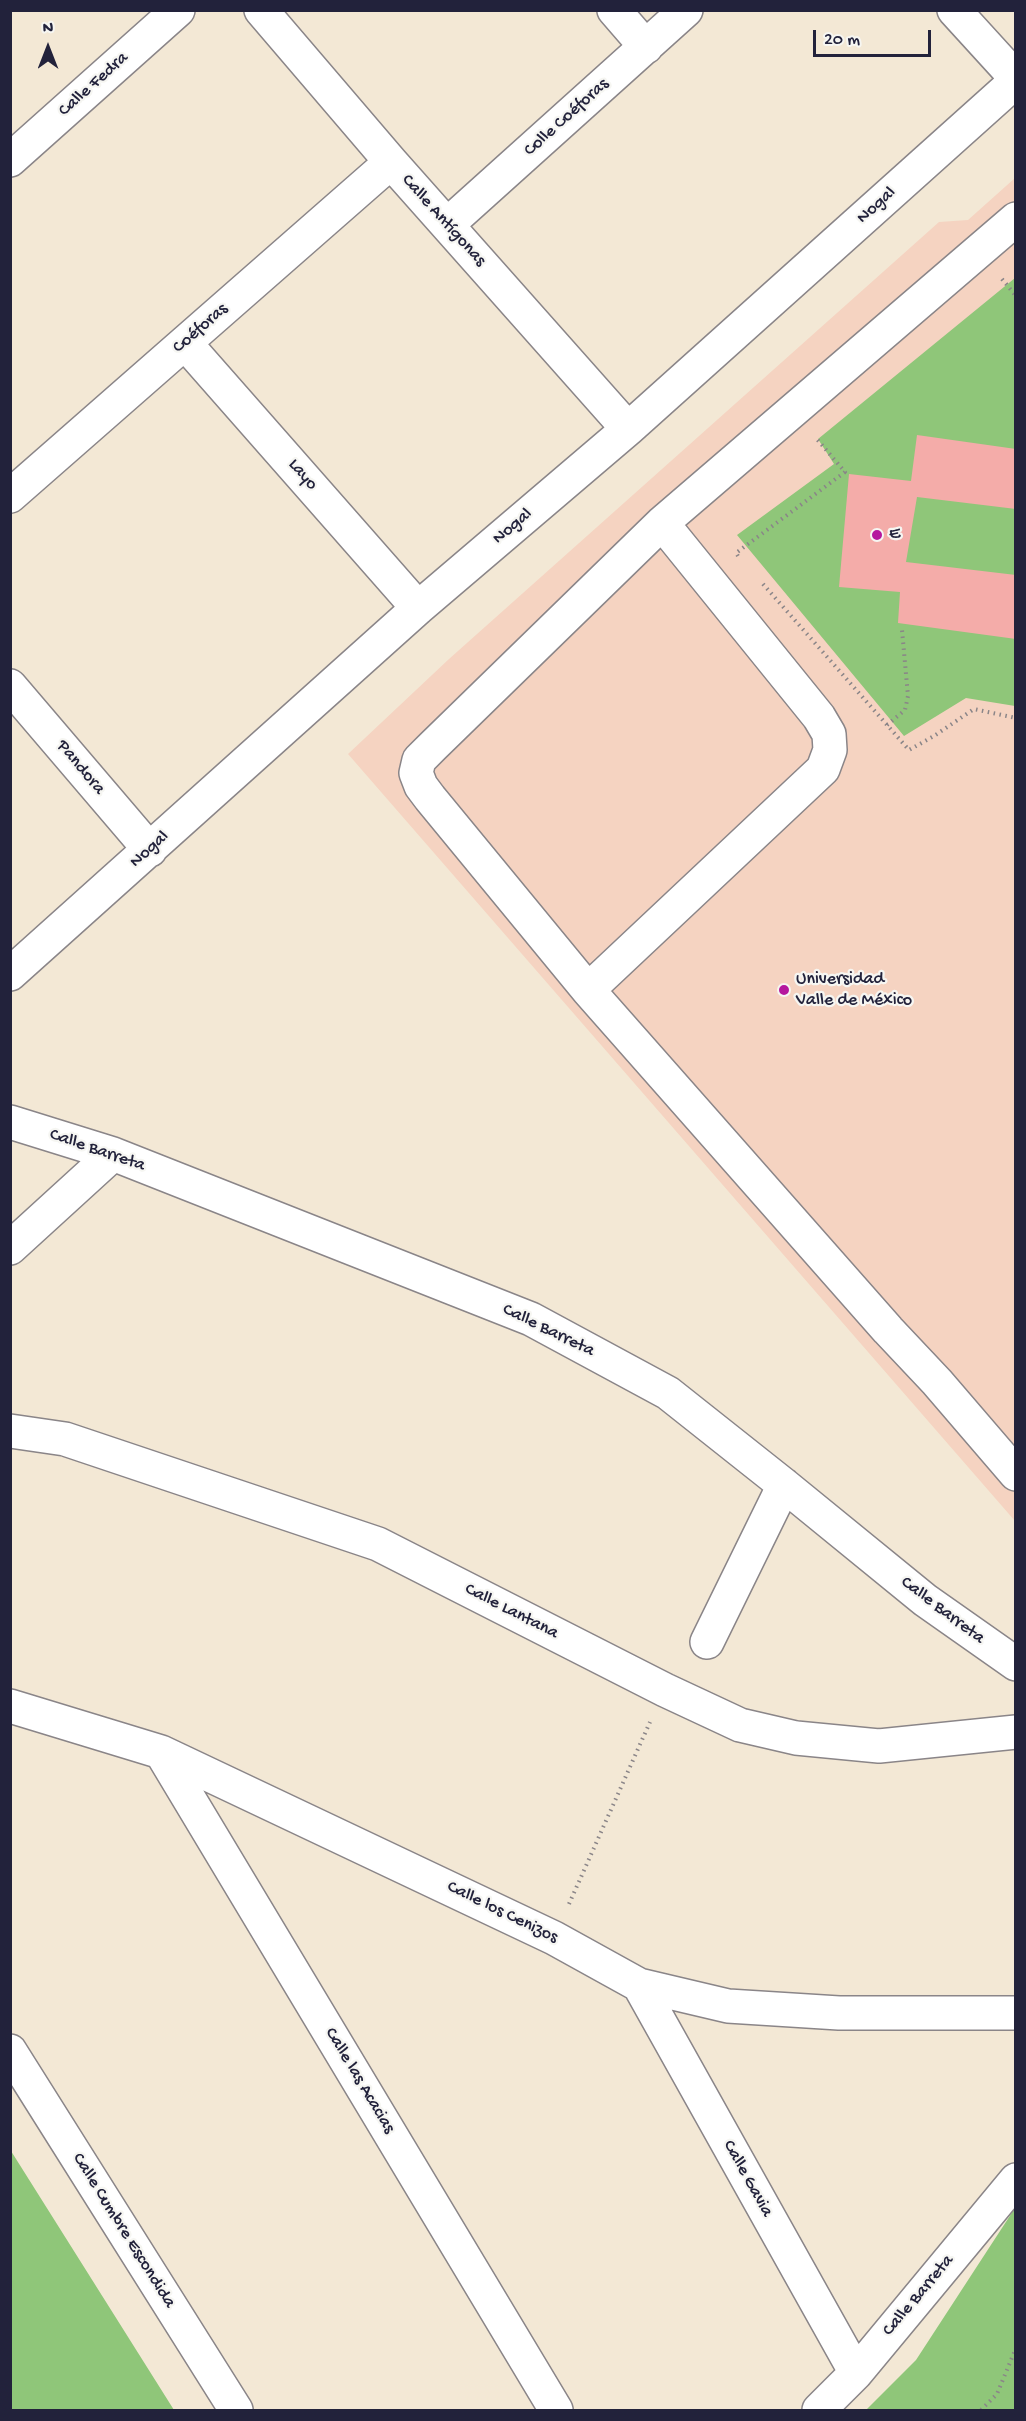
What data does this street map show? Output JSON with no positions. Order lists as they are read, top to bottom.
{
  "streets": {
    "street": [
      "Calle Fedra",
      "Colle Coéforas",
      "Nogal",
      "Calle Antígonas",
      "Coéforas",
      "Layo",
      "Pandora",
      "Calle Barreta",
      "Calle Lantana",
      "Calle los Cenizos",
      "Calle las Acacias",
      "Calle Gavia",
      "Calle Cumbre Escondida"
    ]
  },
  "crossings": [
    ["Colle Coéforas", "Calle Antígonas"],
    ["Nogal", "Calle Antígonas"],
    ["Nogal", "Layo"],
    ["Nogal", "Pandora"],
    ["Calle Antígonas", "Coéforas"],
    ["Coéforas", "Layo"],
    ["Calle Barreta", "Calle Gavia"],
    ["Calle los Cenizos", "Calle las Acacias"],
    ["Calle los Cenizos", "Calle Gavia"]
  ],
  "places": ["E", "Universidad Valle de México"],
  "scale_bar": "20 m",
  "north": "top"
}
